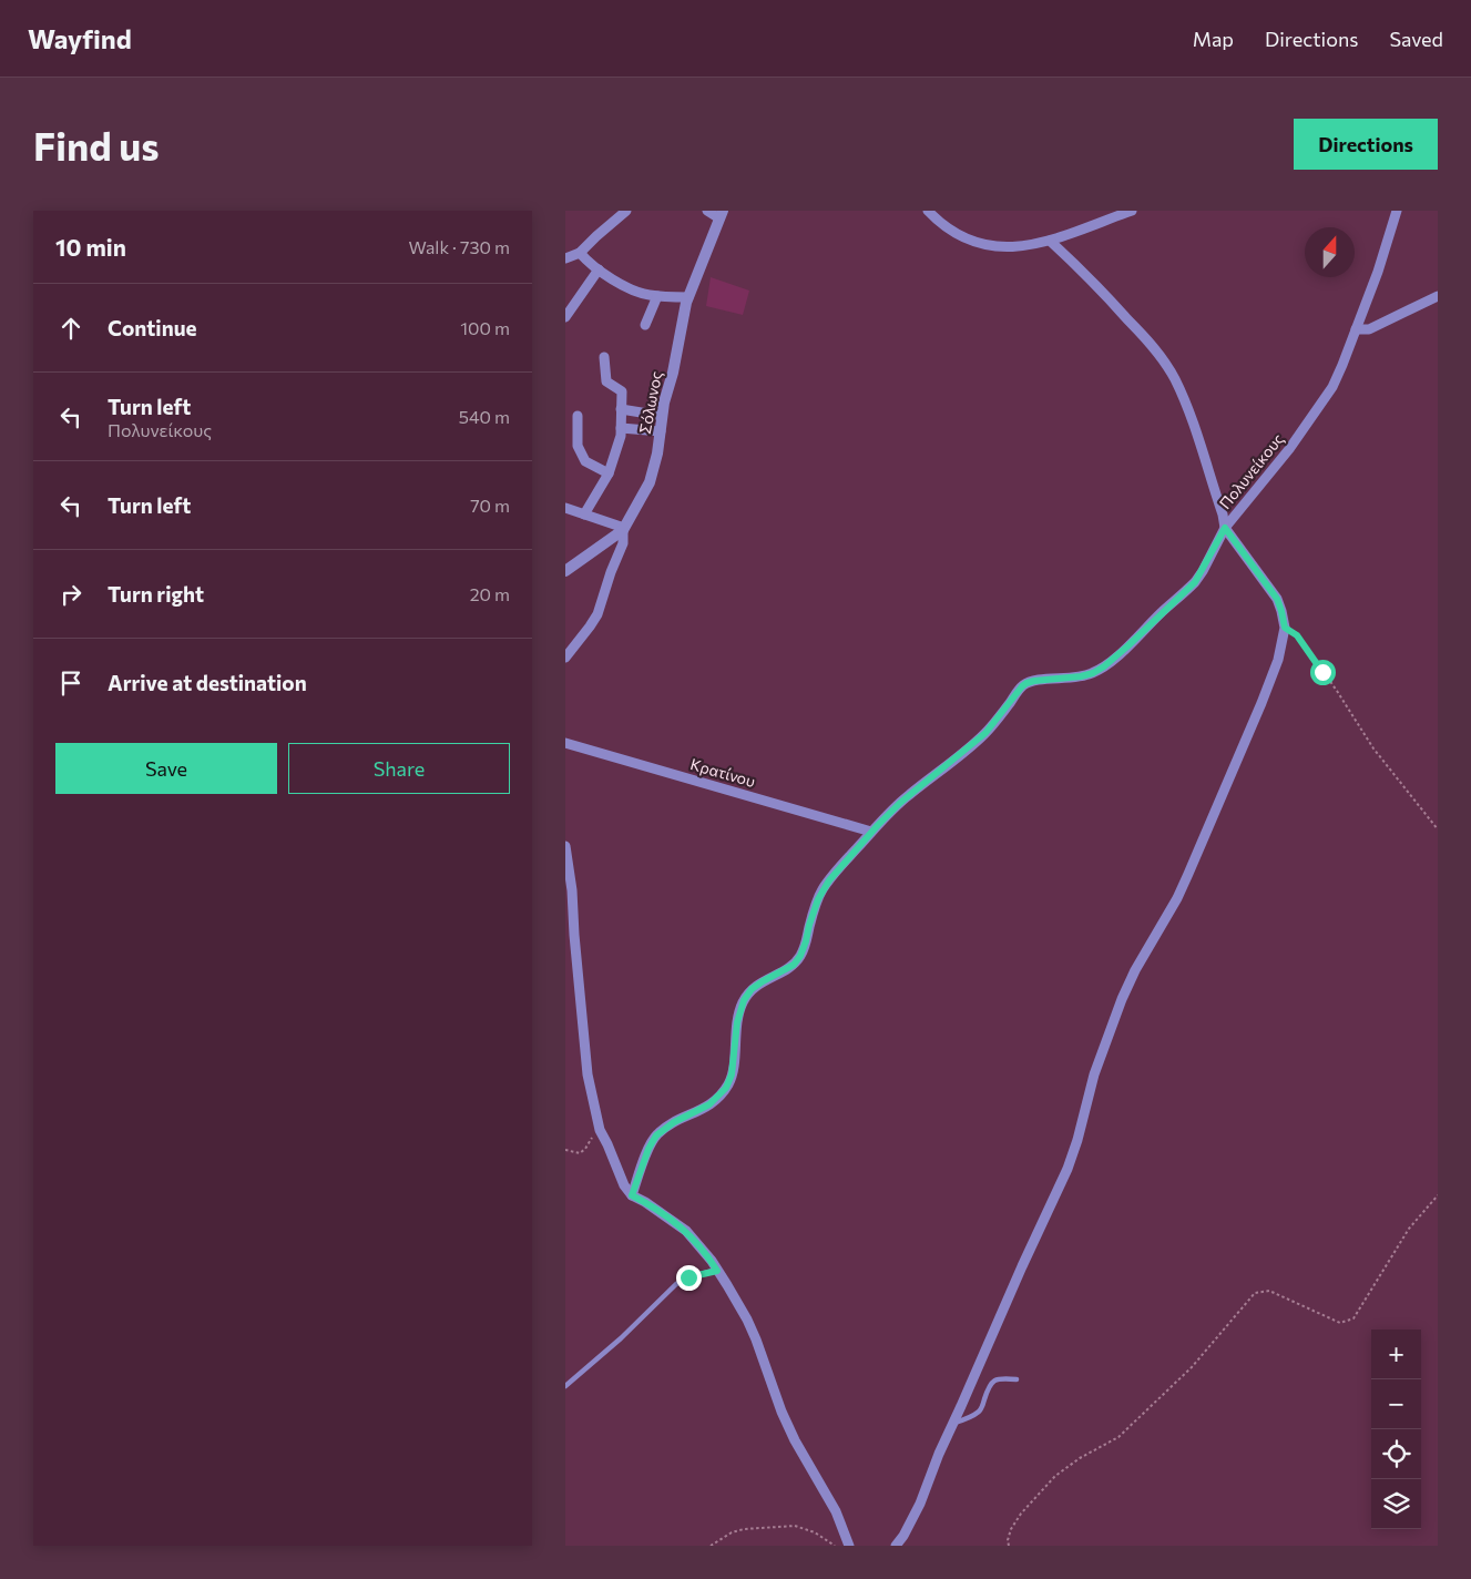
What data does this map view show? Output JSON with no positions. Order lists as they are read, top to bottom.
{
  "streets": {
    "street": ["Σόλωνος", "Πολυνείκους", "Κρατίνου"]
  },
  "crossings": [
    ["Πολυνείκους", "Κρατίνου"]
  ],
  "north": "top",
  "page": {
    "header": "Wayfind",
    "nav": ["Map", "Directions", "Saved"],
    "buttons": [
      "Directions",
      ["Save", "Share"]
    ],
    "title": "Find us",
    "heading": ["10 min", "Walk · 730 m"],
    "list": [
      ["Continue", "100 m"],
      ["Turn left", "Πολυνείκους", "540 m"],
      ["Turn left", "70 m"],
      ["Turn right", "20 m"],
      "Arrive at destination"
    ],
    "map_buttons": ["+", "−"]
  }
}
